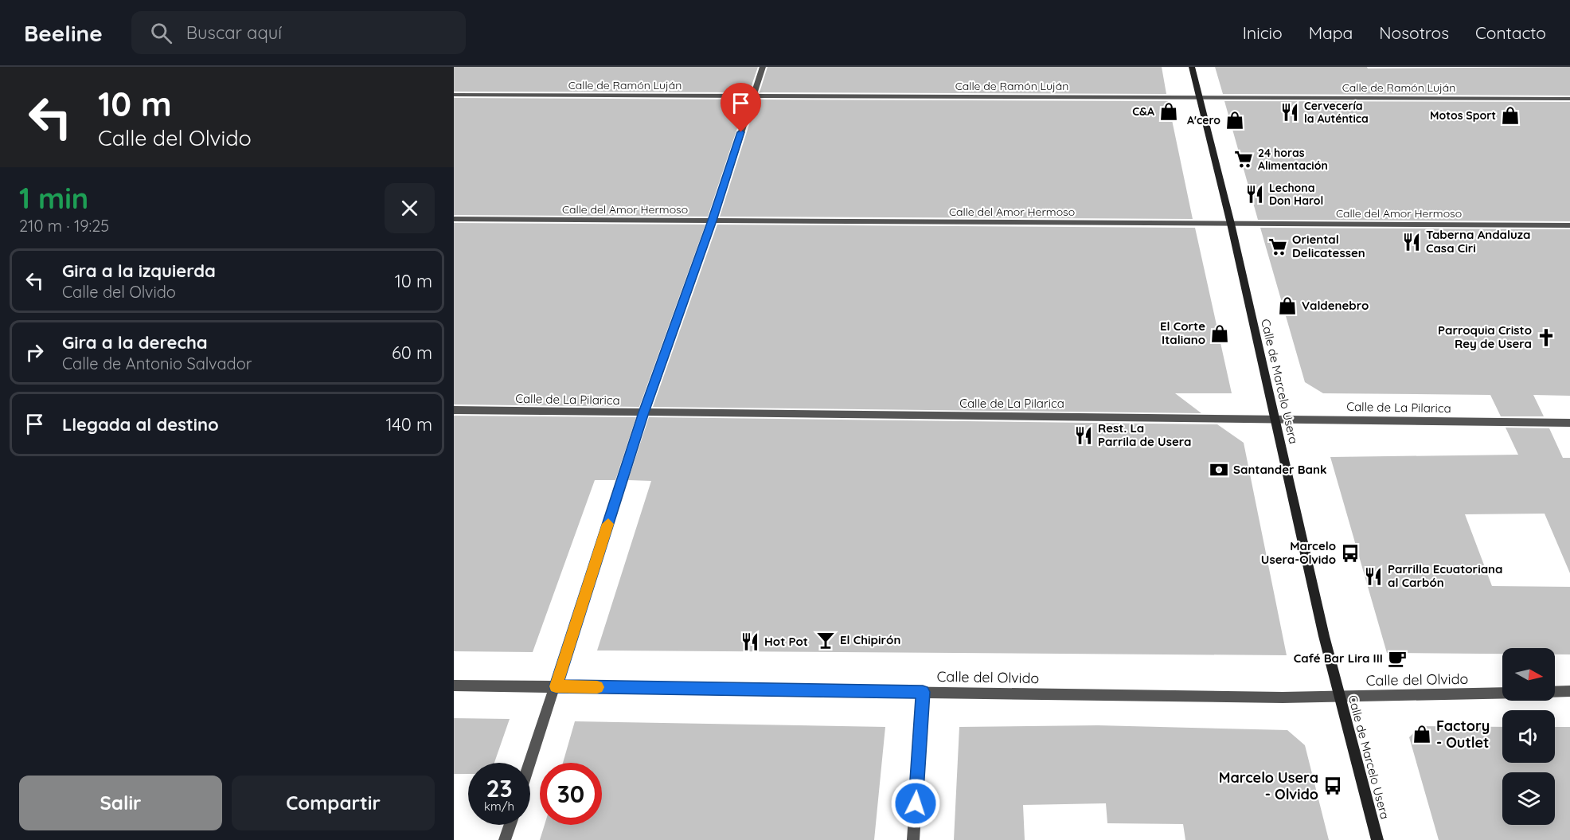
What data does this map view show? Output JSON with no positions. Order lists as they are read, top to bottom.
{
  "streets": {
    "main road": ["Calle de Marcelo Usera"],
    "street": [
      "Calle de Ramón Luján",
      "Calle del Amor Hermoso",
      "Calle de La Pilarica",
      "Calle del Olvido"
    ]
  },
  "crossings": [
    ["Calle de Ramón Luján", "Calle de Marcelo Usera"],
    ["Calle del Amor Hermoso", "Calle de Marcelo Usera"],
    ["Calle de Marcelo Usera", "Calle de La Pilarica"],
    ["Calle de Marcelo Usera", "Calle del Olvido"]
  ],
  "places": {
    "shop": [
      "C&A",
      "Motos Sport",
      "A'cero",
      "Valdenebro",
      "El Corte Italiano",
      "Factory - Outlet"
    ],
    "restaurant": [
      "Cervecería la Auténtica",
      "Lechona Don Harol",
      "Taberna Andaluza Casa Ciri",
      "Rest. La Parrila de Usera",
      "Parrilla Ecuatoriana al Carbón",
      "Hot Pot"
    ],
    "supermarket": ["24 horas Alimentación", "Oriental Delicatessen"],
    "church": ["Parroquia Cristo Rey de Usera"],
    "bank": ["Santander Bank"],
    "bus stop": ["Marcelo Usera-Olvido", "Marcelo Usera - Olvido"],
    "bar": ["El Chipirón"],
    "cafe": ["Café Bar Lira III"]
  },
  "north": "right",
  "page": {
    "header": "Beeline",
    "search": "Buscar aquí",
    "nav": [
      "Inicio",
      "Mapa",
      "Nosotros",
      "Contacto"
    ],
    "turn": ["10 m", "Calle del Olvido"],
    "heading": ["1 min", "210 m · 19:25"],
    "list": [
      {
        "name": "Gira a la izquierda",
        "note": "Calle del Olvido",
        "value": "10 m"
      },
      {
        "name": "Gira a la derecha",
        "note": "Calle de Antonio Salvador",
        "value": "60 m"
      },
      {
        "name": "Llegada al destino",
        "value": "140 m"
      }
    ],
    "speed": "23 km/h",
    "limit": "30",
    "buttons": ["Salir", "Compartir"]
  }
}
